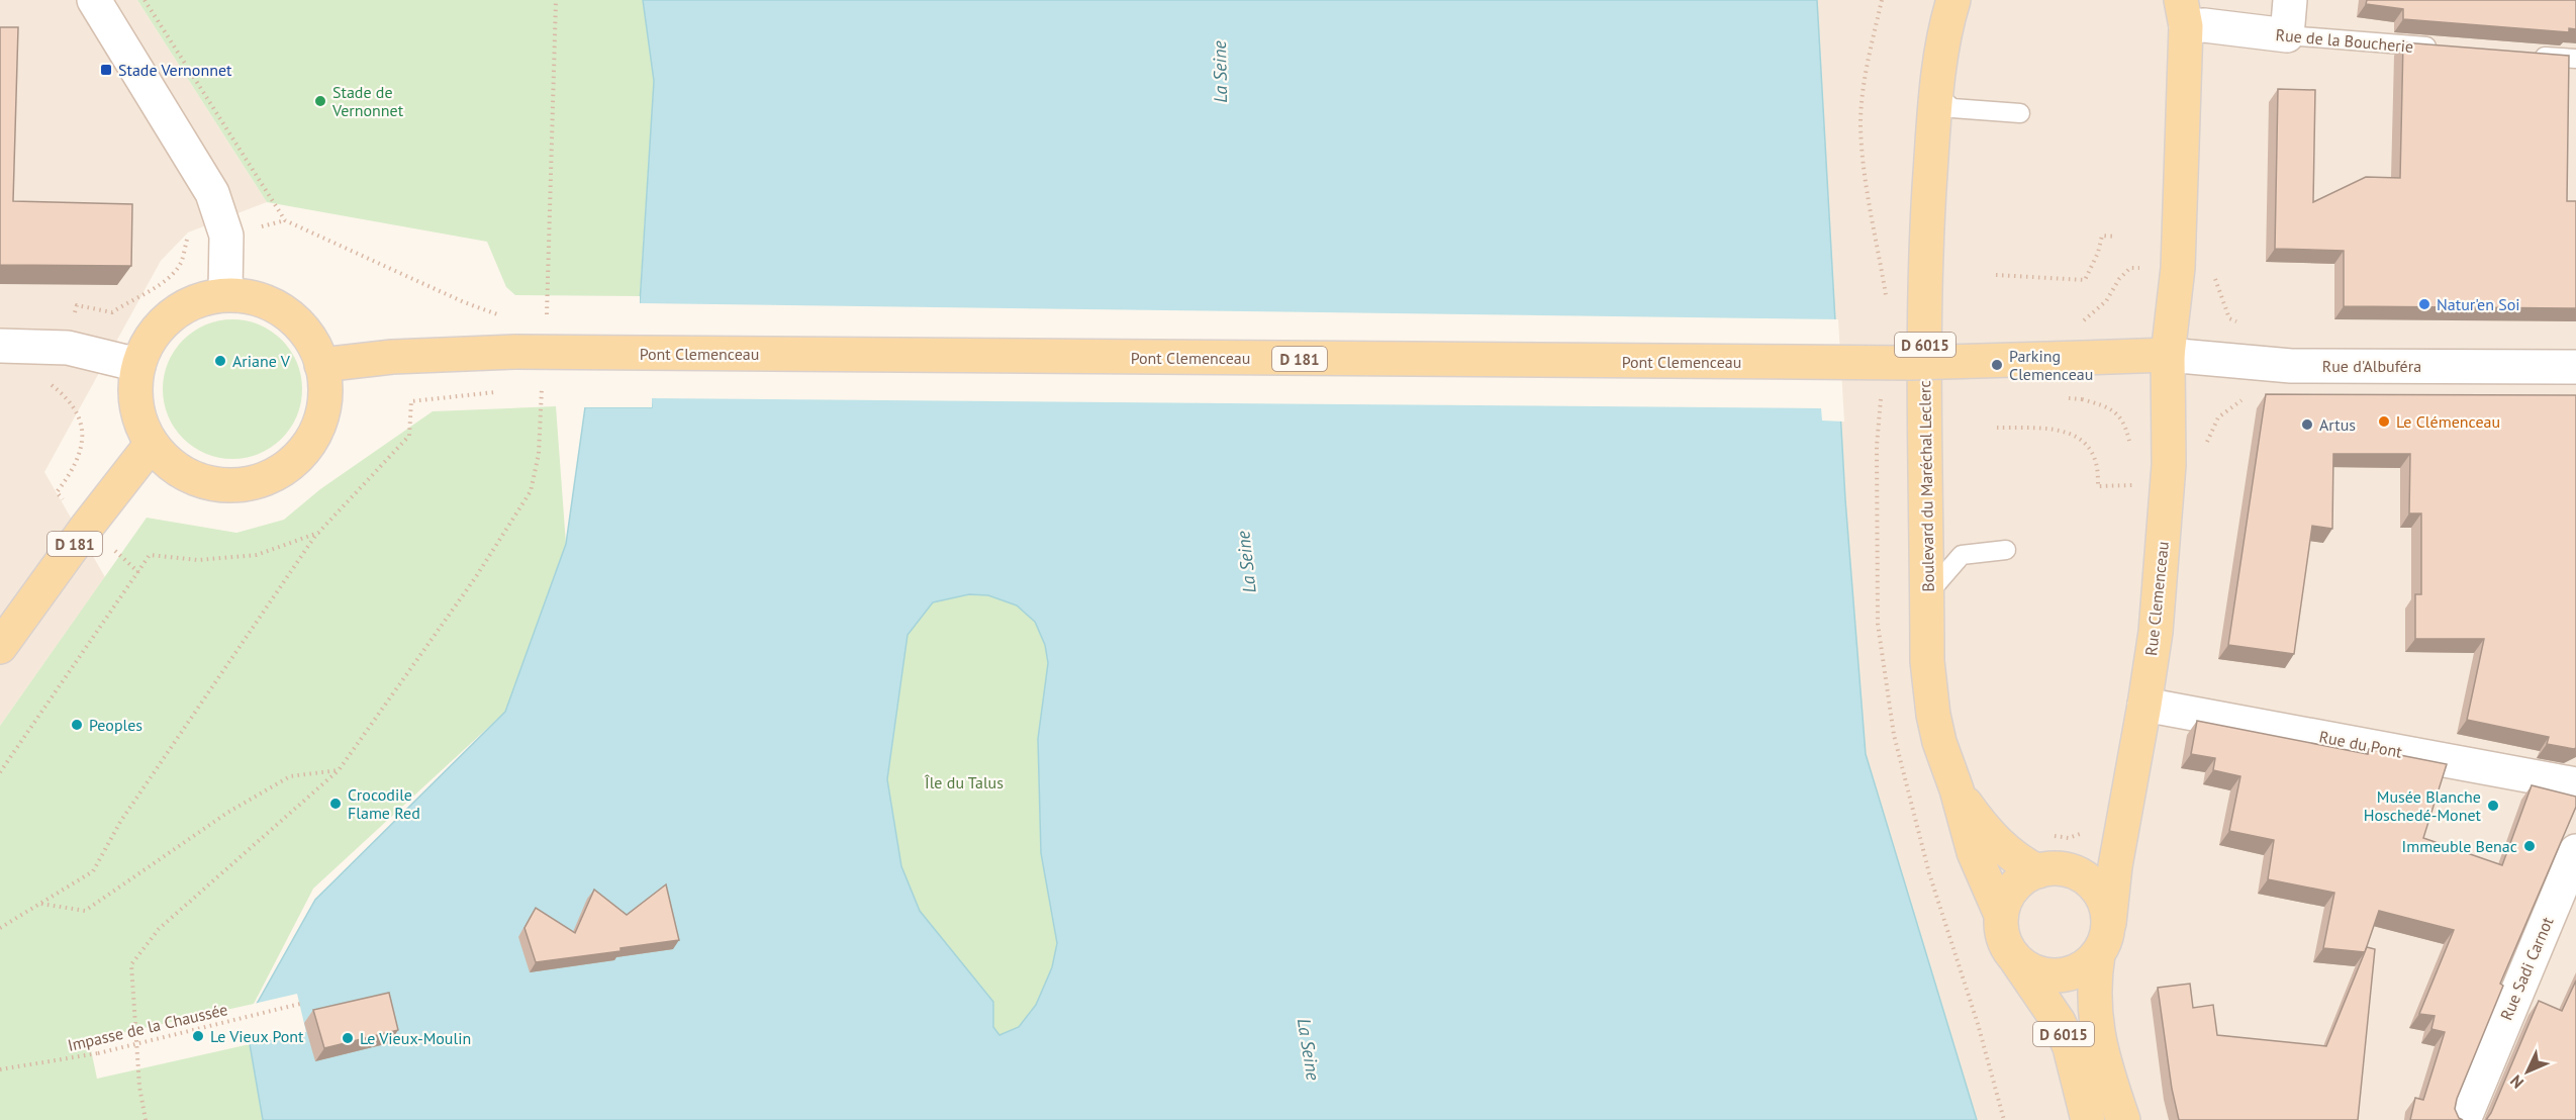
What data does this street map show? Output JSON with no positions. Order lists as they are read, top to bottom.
{
  "streets": {
    "main road": [
      "D 6015",
      "Pont Clemenceau",
      "D 181",
      "Boulevard du Maréchal Leclerc",
      "Rue Clemenceau"
    ],
    "street": [
      "Rue de la Boucherie",
      "Rue d'Albuféra",
      "Rue du Pont",
      "Rue Sadi Carnot"
    ],
    "path": ["Impasse de la Chaussée"]
  },
  "crossings": [
    ["Rue de la Boucherie", "Rue Clemenceau"],
    ["D 6015", "Boulevard du Maréchal Leclerc"],
    ["D 6015", "Rue Clemenceau"],
    ["Pont Clemenceau", "D 181"],
    ["Pont Clemenceau", "Rue d'Albuféra"],
    ["Pont Clemenceau", "Rue Clemenceau"],
    ["Rue d'Albuféra", "Rue Clemenceau"],
    ["Boulevard du Maréchal Leclerc", "Rue Clemenceau"],
    ["Rue Clemenceau", "Rue du Pont"]
  ],
  "water": ["La Seine"],
  "parks": ["Île du Talus"],
  "places": {
    "transit": ["Stade Vernonnet"],
    "other": [
      "Stade de Vernonnet",
      "Natur'en Soi",
      "Ariane V",
      "Parking Clemenceau",
      "Le Clémenceau",
      "Artus",
      "Peoples",
      "Crocodile Flame Red",
      "Musée Blanche Hoschedé-Monet",
      "Immeuble Benac",
      "Le Vieux Pont",
      "Le Vieux-Moulin"
    ]
  },
  "north": "bottom left"
}
